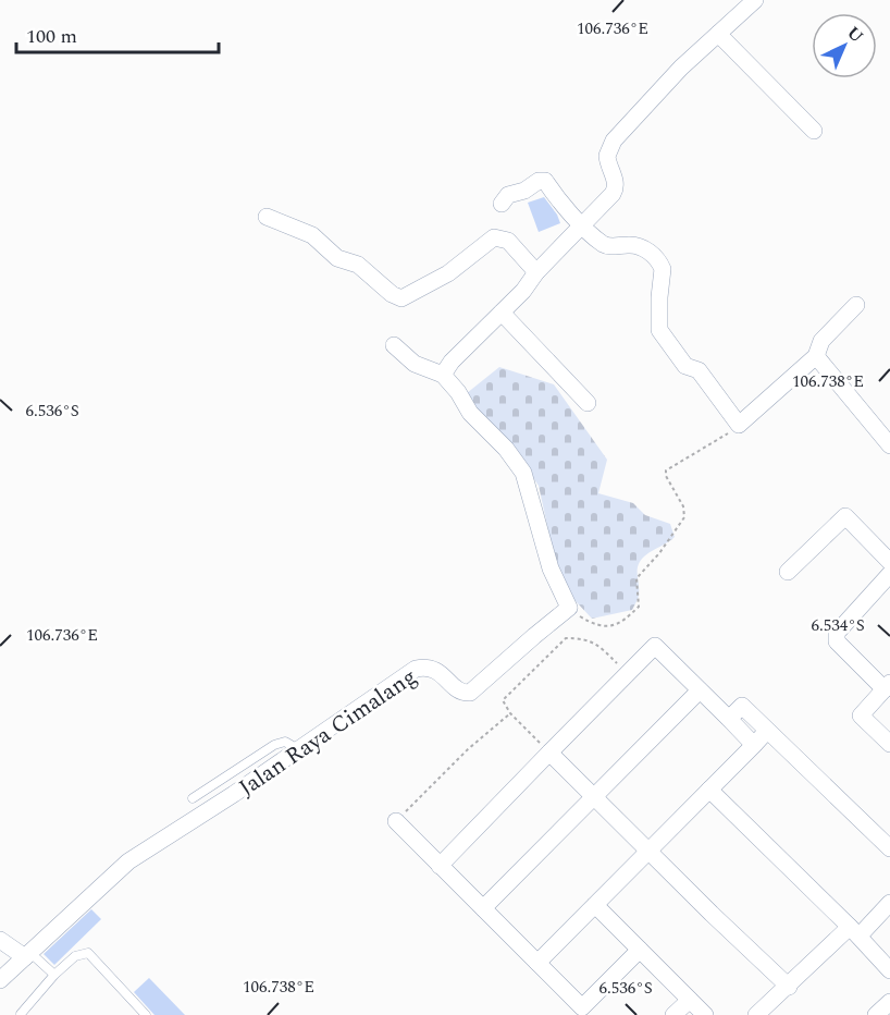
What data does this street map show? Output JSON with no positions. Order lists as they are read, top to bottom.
{
  "streets": {
    "street": ["Jalan Raya Cimalang"]
  },
  "scale_bar": "100 m",
  "north": "top right",
  "coordinates": [
    "106.736°E",
    "106.738°E",
    "6.536°S",
    "6.534°S"
  ]
}
